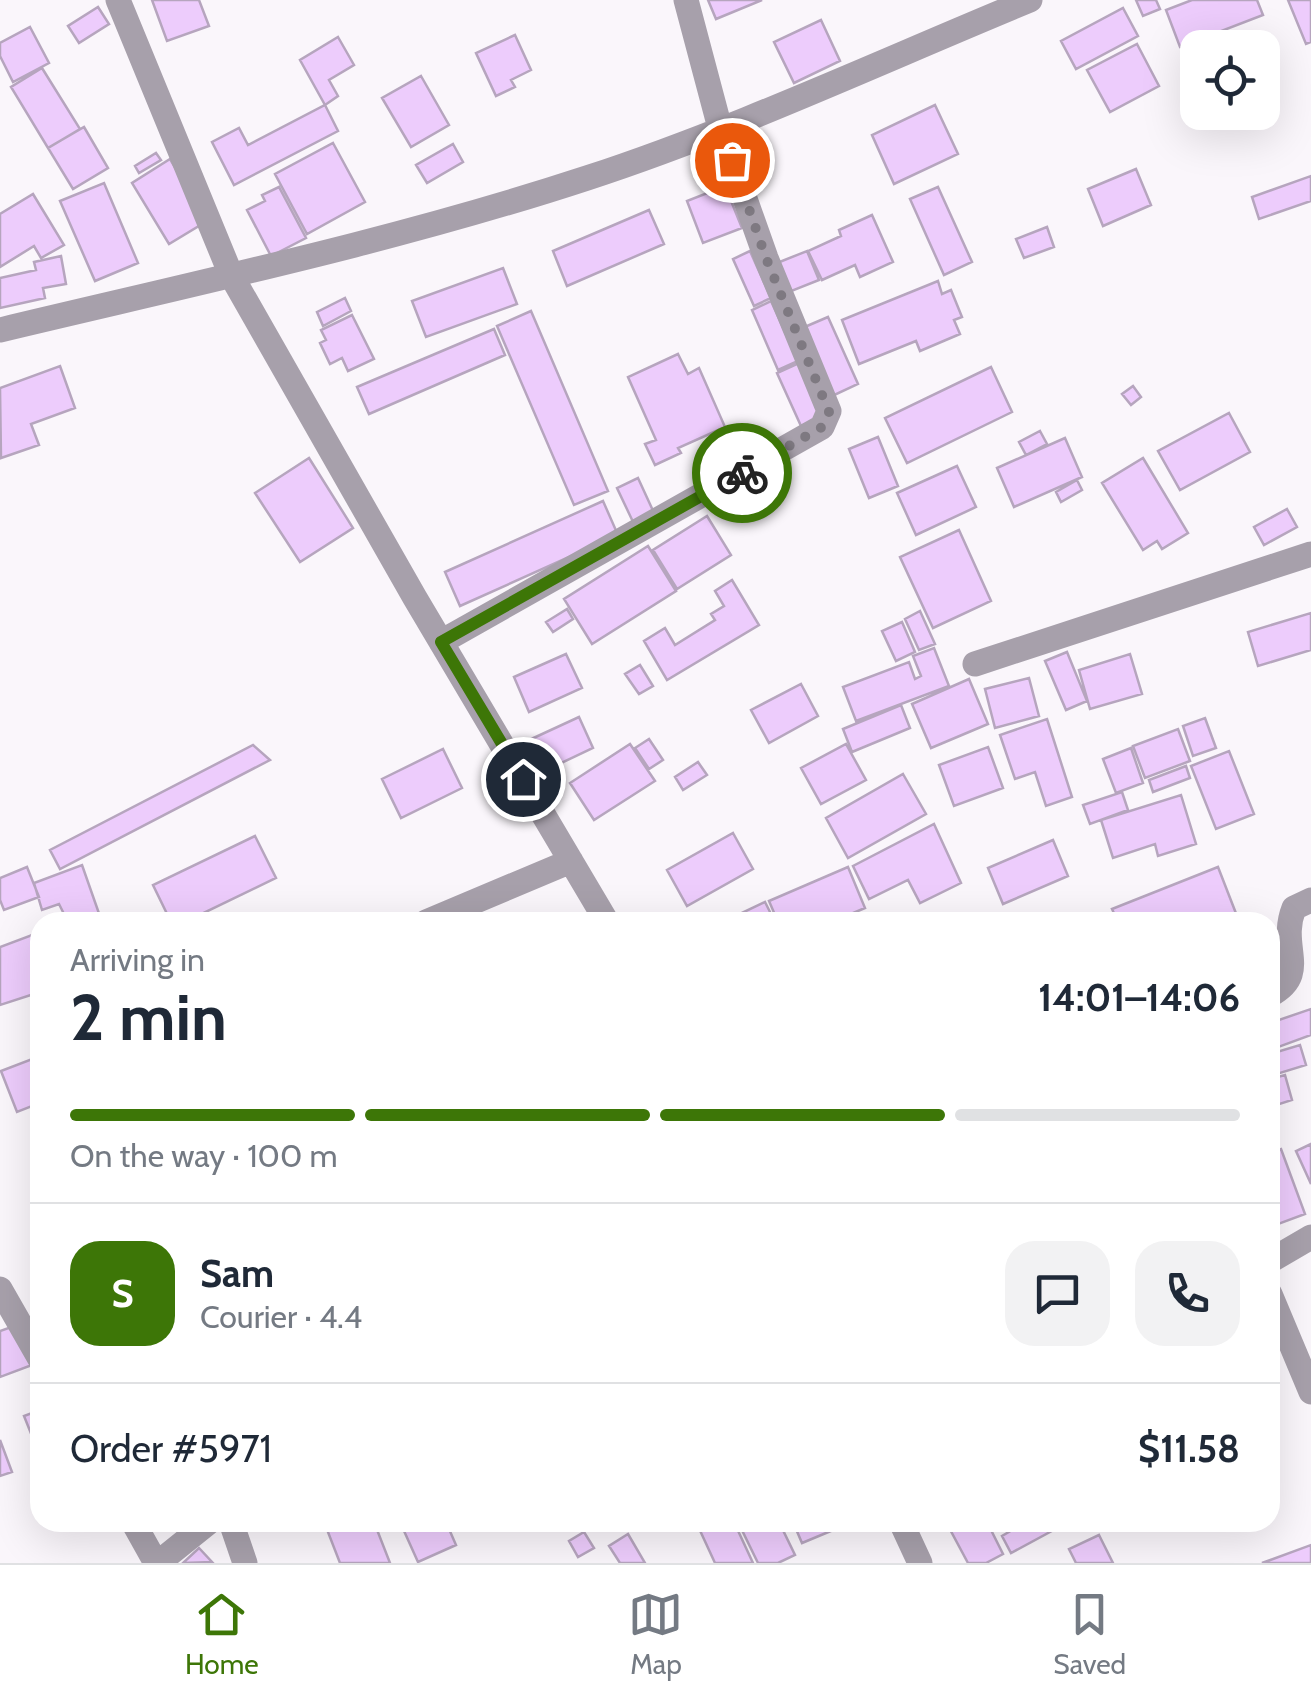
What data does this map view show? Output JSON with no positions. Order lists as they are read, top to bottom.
{
  "page": {
    "heading": ["2 min", "Arriving in", "14:01–14:06"],
    "panel": [
      "Sam",
      "Courier · 4.4",
      "Order #5971",
      "$11.58"
    ],
    "bar": "On the way · 100 m",
    "round": "S",
    "tabs": ["Home", "Map", "Saved"]
  }
}
